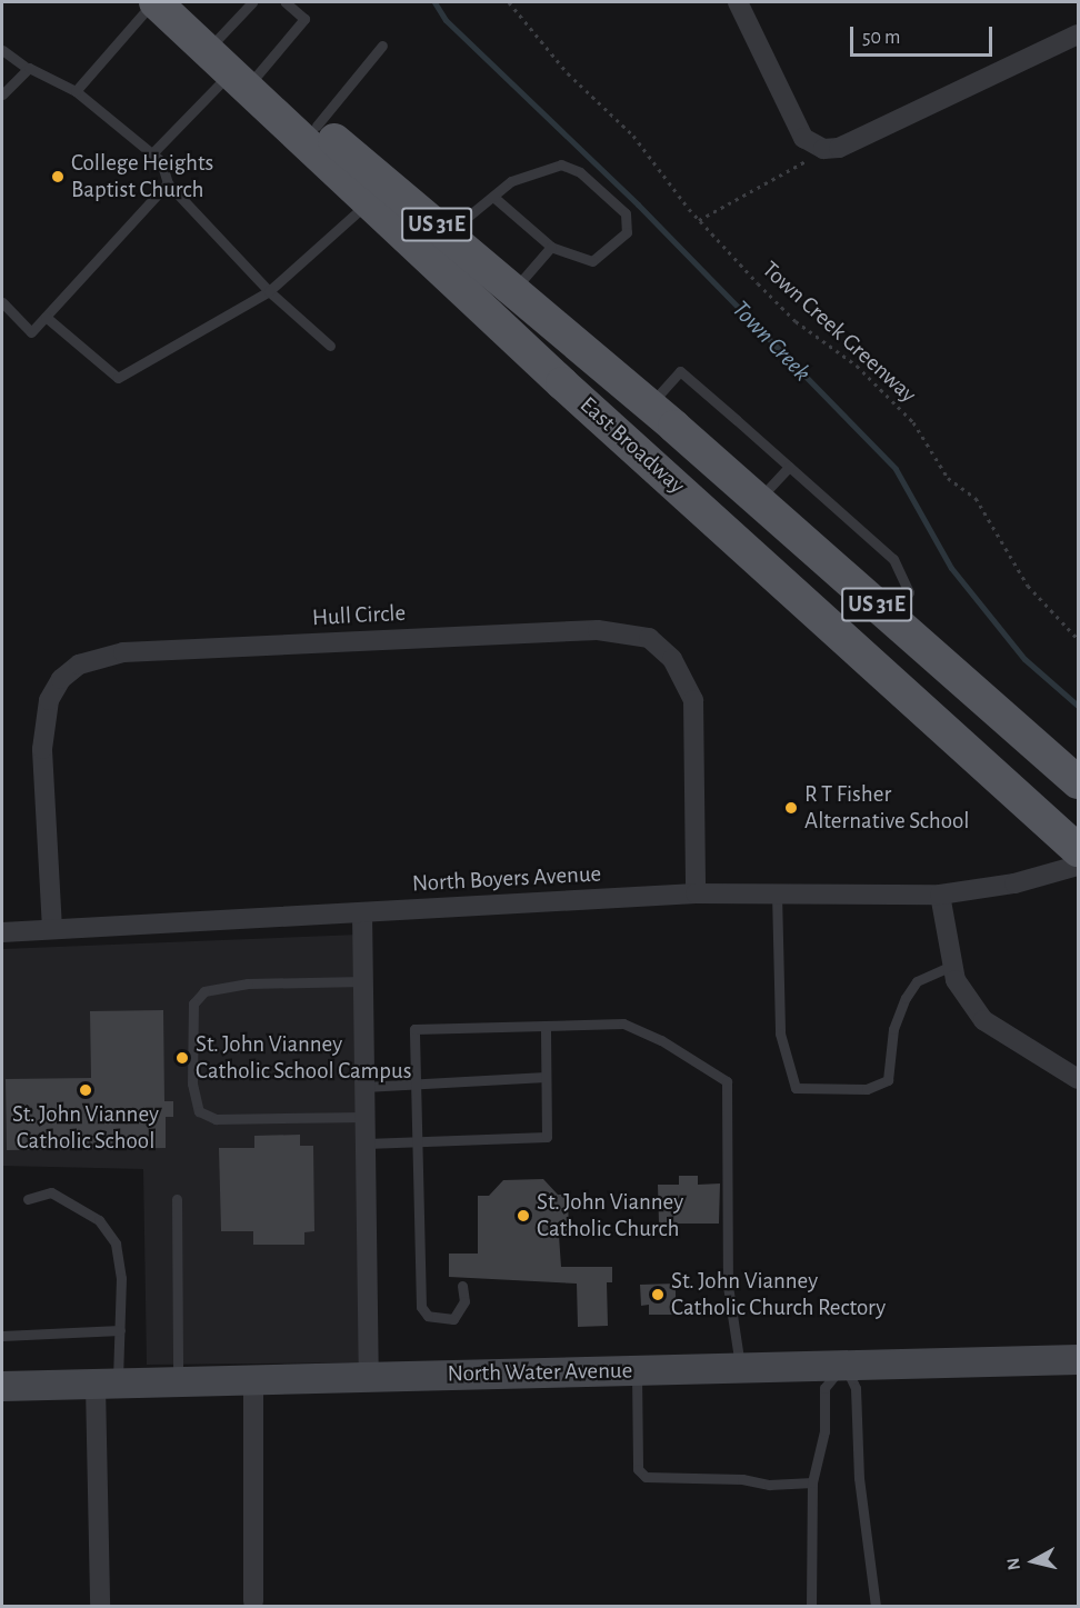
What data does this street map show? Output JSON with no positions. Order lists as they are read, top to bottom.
{
  "streets": {
    "main road": ["US 31E", "East Broadway", "North Water Avenue"],
    "street": ["Hull Circle", "North Boyers Avenue"],
    "path": ["Town Creek Greenway"]
  },
  "crossings": [
    ["Hull Circle", "North Boyers Avenue"]
  ],
  "water": ["Town Creek"],
  "places": [
    "College Heights Baptist Church",
    "R T Fisher Alternative School",
    "St. John Vianney Catholic School Campus",
    "St. John Vianney Catholic School",
    "St. John Vianney Catholic Church",
    "St. John Vianney Catholic Church Rectory"
  ],
  "scale_bar": "50 m",
  "north": "left"
}
